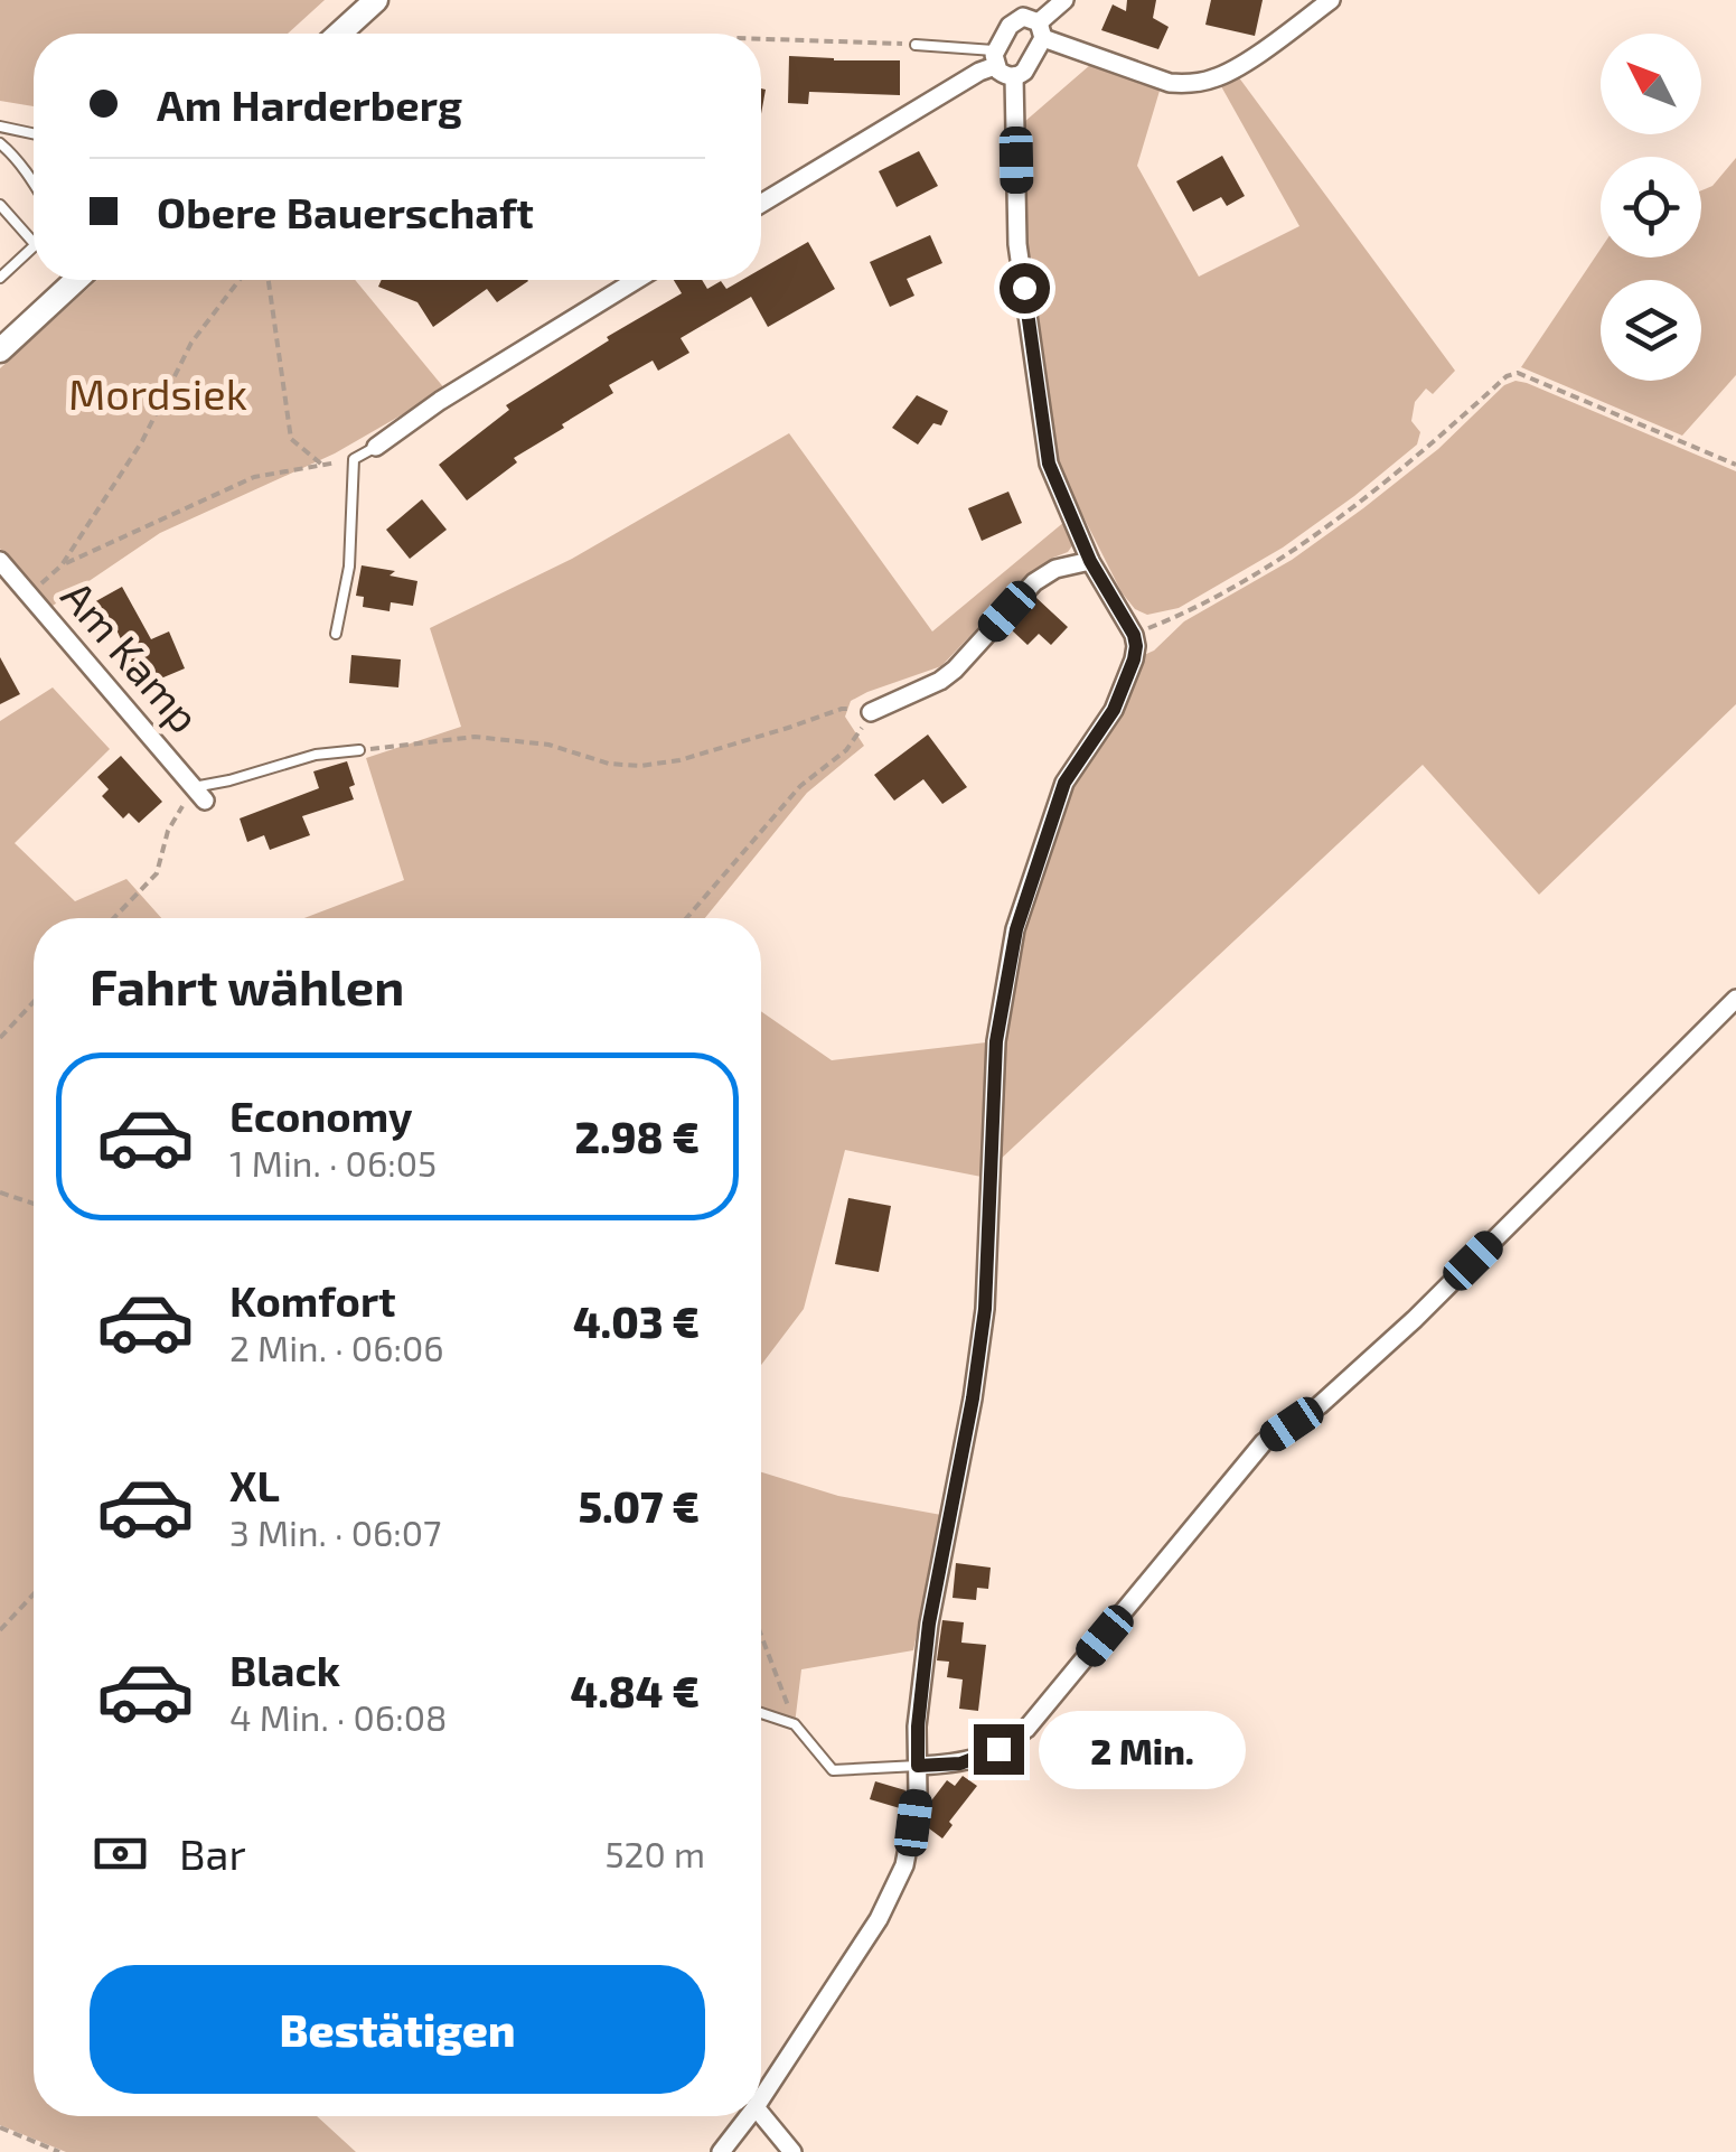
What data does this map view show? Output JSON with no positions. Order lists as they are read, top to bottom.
{
  "streets": {
    "street": ["Am Kamp"]
  },
  "parks": ["Mordsiek"],
  "north": "top left",
  "page": {
    "banner": ["Am Harderberg", "Obere Bauerschaft"],
    "heading": "Fahrt wählen",
    "list": [
      {
        "name": "Economy",
        "note": "1 Min. · 06:05",
        "value": "2.98 €"
      },
      {
        "name": "Komfort",
        "note": "2 Min. · 06:06",
        "value": "4.03 €"
      },
      {
        "name": "XL",
        "note": "3 Min. · 06:07",
        "value": "5.07 €"
      },
      {
        "name": "Black",
        "note": "4 Min. · 06:08",
        "value": "4.84 €"
      }
    ],
    "bubble": "2 Min.",
    "pay": ["Bar", "520 m"],
    "buttons": "Bestätigen"
  }
}
